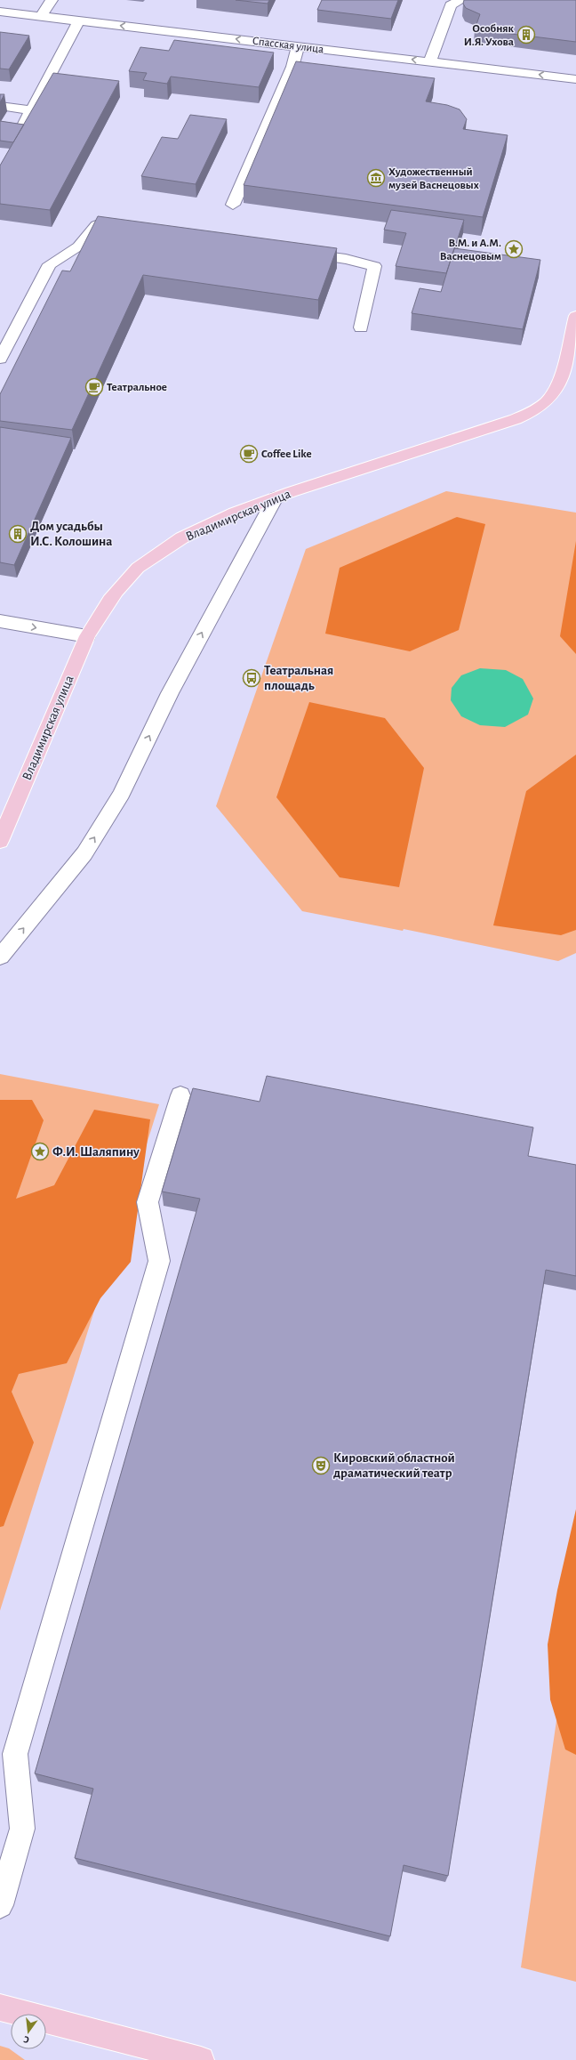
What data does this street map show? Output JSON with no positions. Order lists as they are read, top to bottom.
{
  "streets": {
    "main road": ["Владимирская улица"],
    "street": ["Спасская улица"]
  },
  "one_way": ["Спасская улица"],
  "places": {
    "building": ["Особняк И.Я. Ухова", "Дом усадьбы И.С. Колошина"],
    "museum": ["Художественный музей Васнецовых"],
    "place": ["В.М. и А.М. Васнецовым", "Ф.И. Шаляпину"],
    "cafe": ["Театральное", "Coffee Like"],
    "bus stop": ["Театральная площадь"],
    "theatre": ["Кировский областной драматический театр"]
  },
  "north": "bottom"
}
